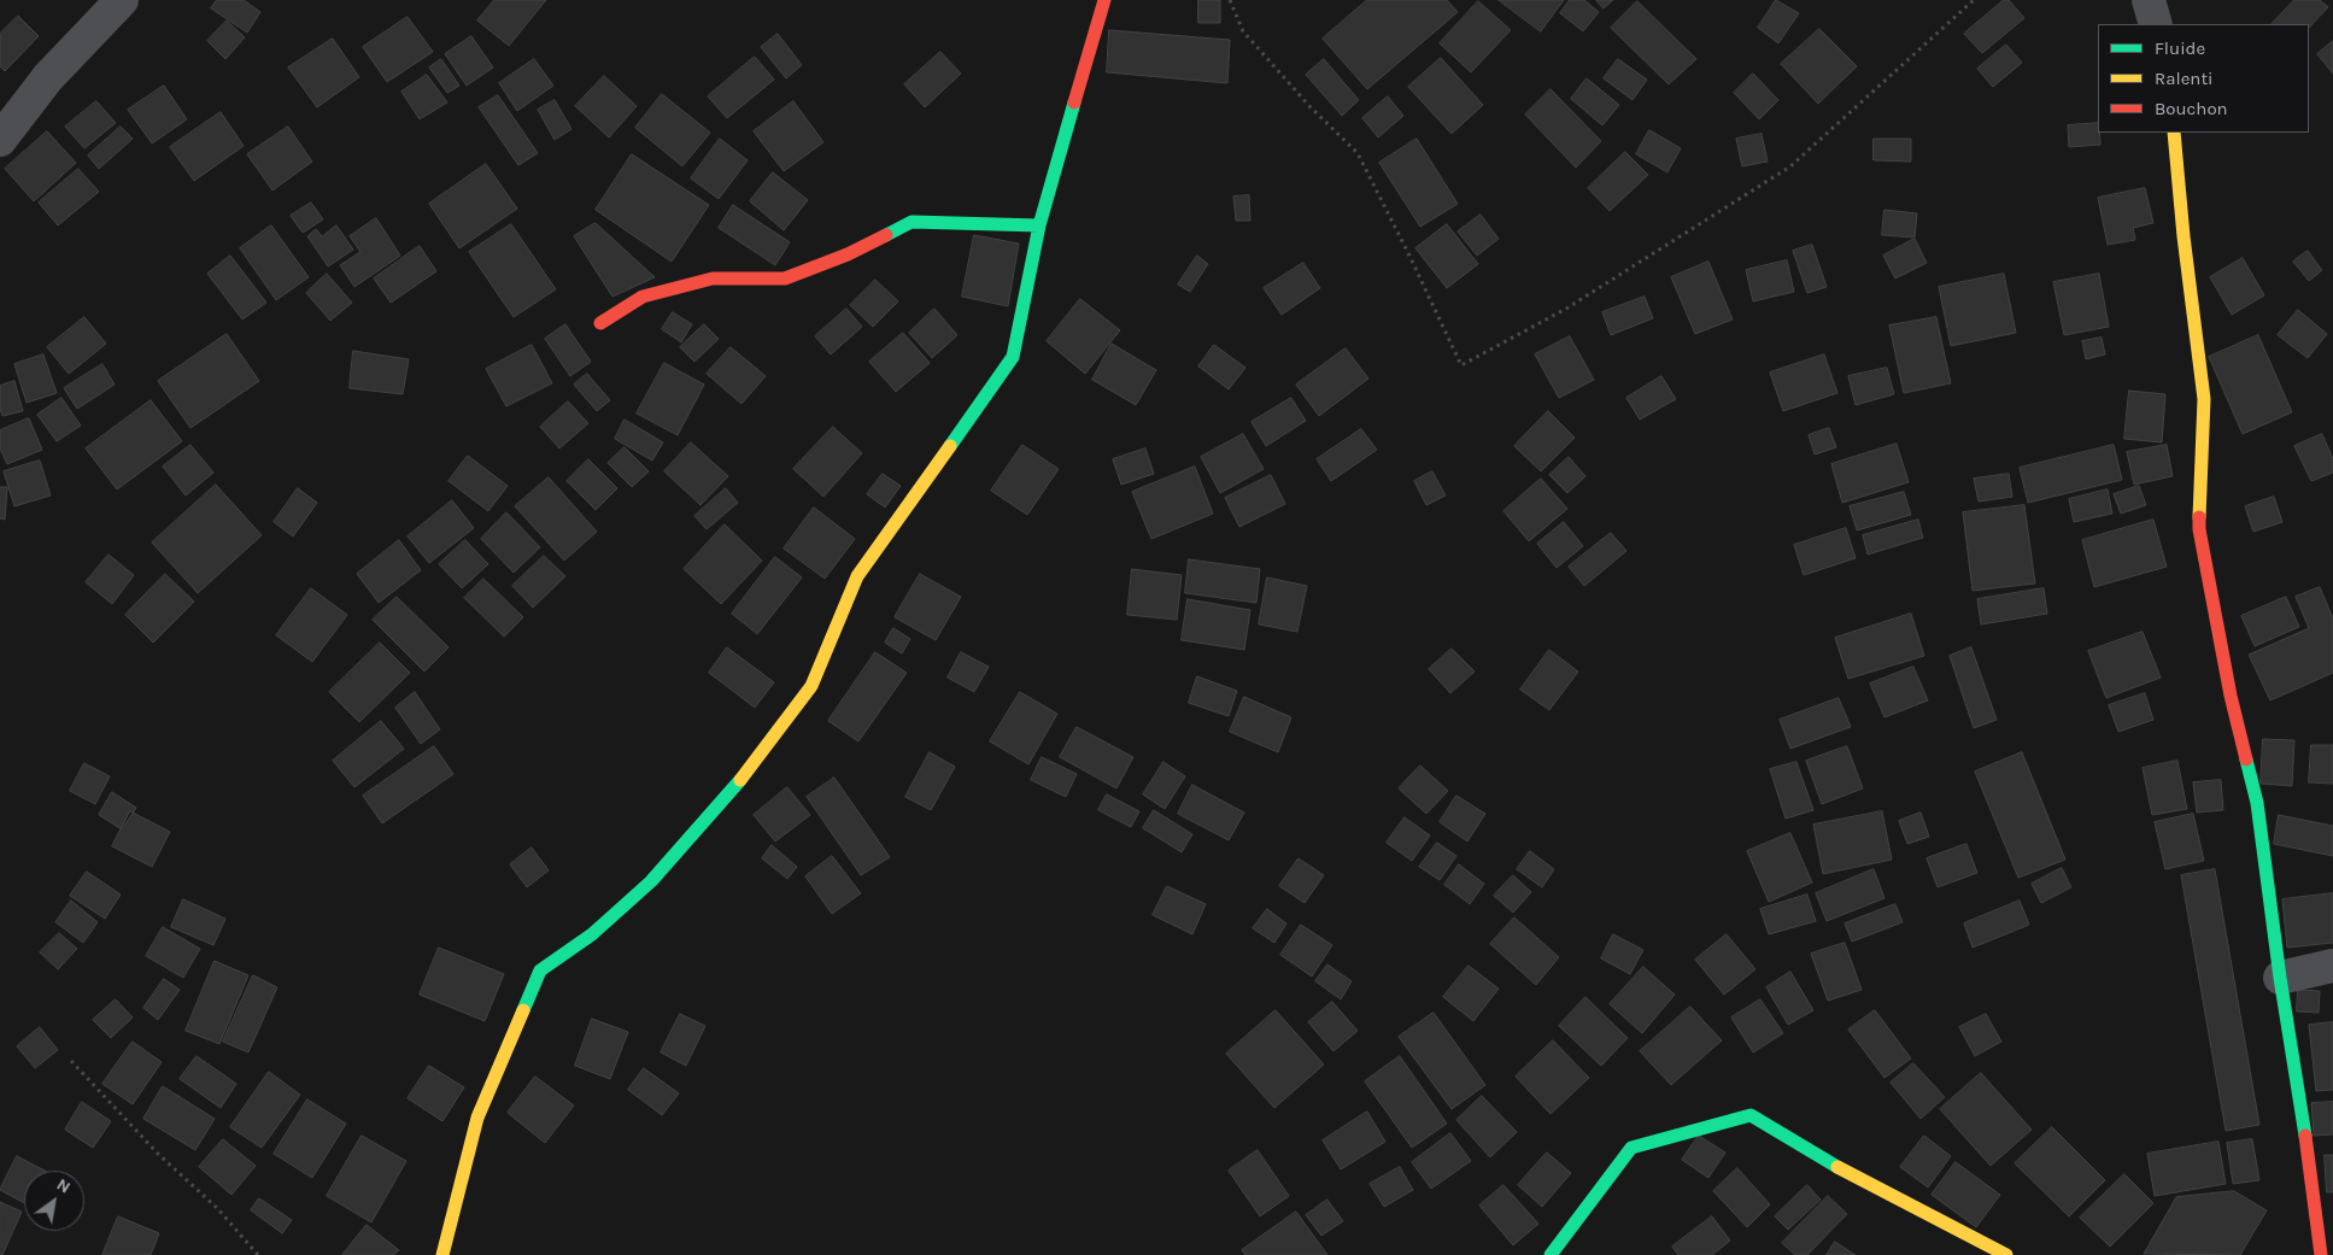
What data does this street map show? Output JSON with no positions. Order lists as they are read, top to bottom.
{
  "legend": ["Fluide", "Ralenti", "Bouchon"],
  "north": "top right"
}
